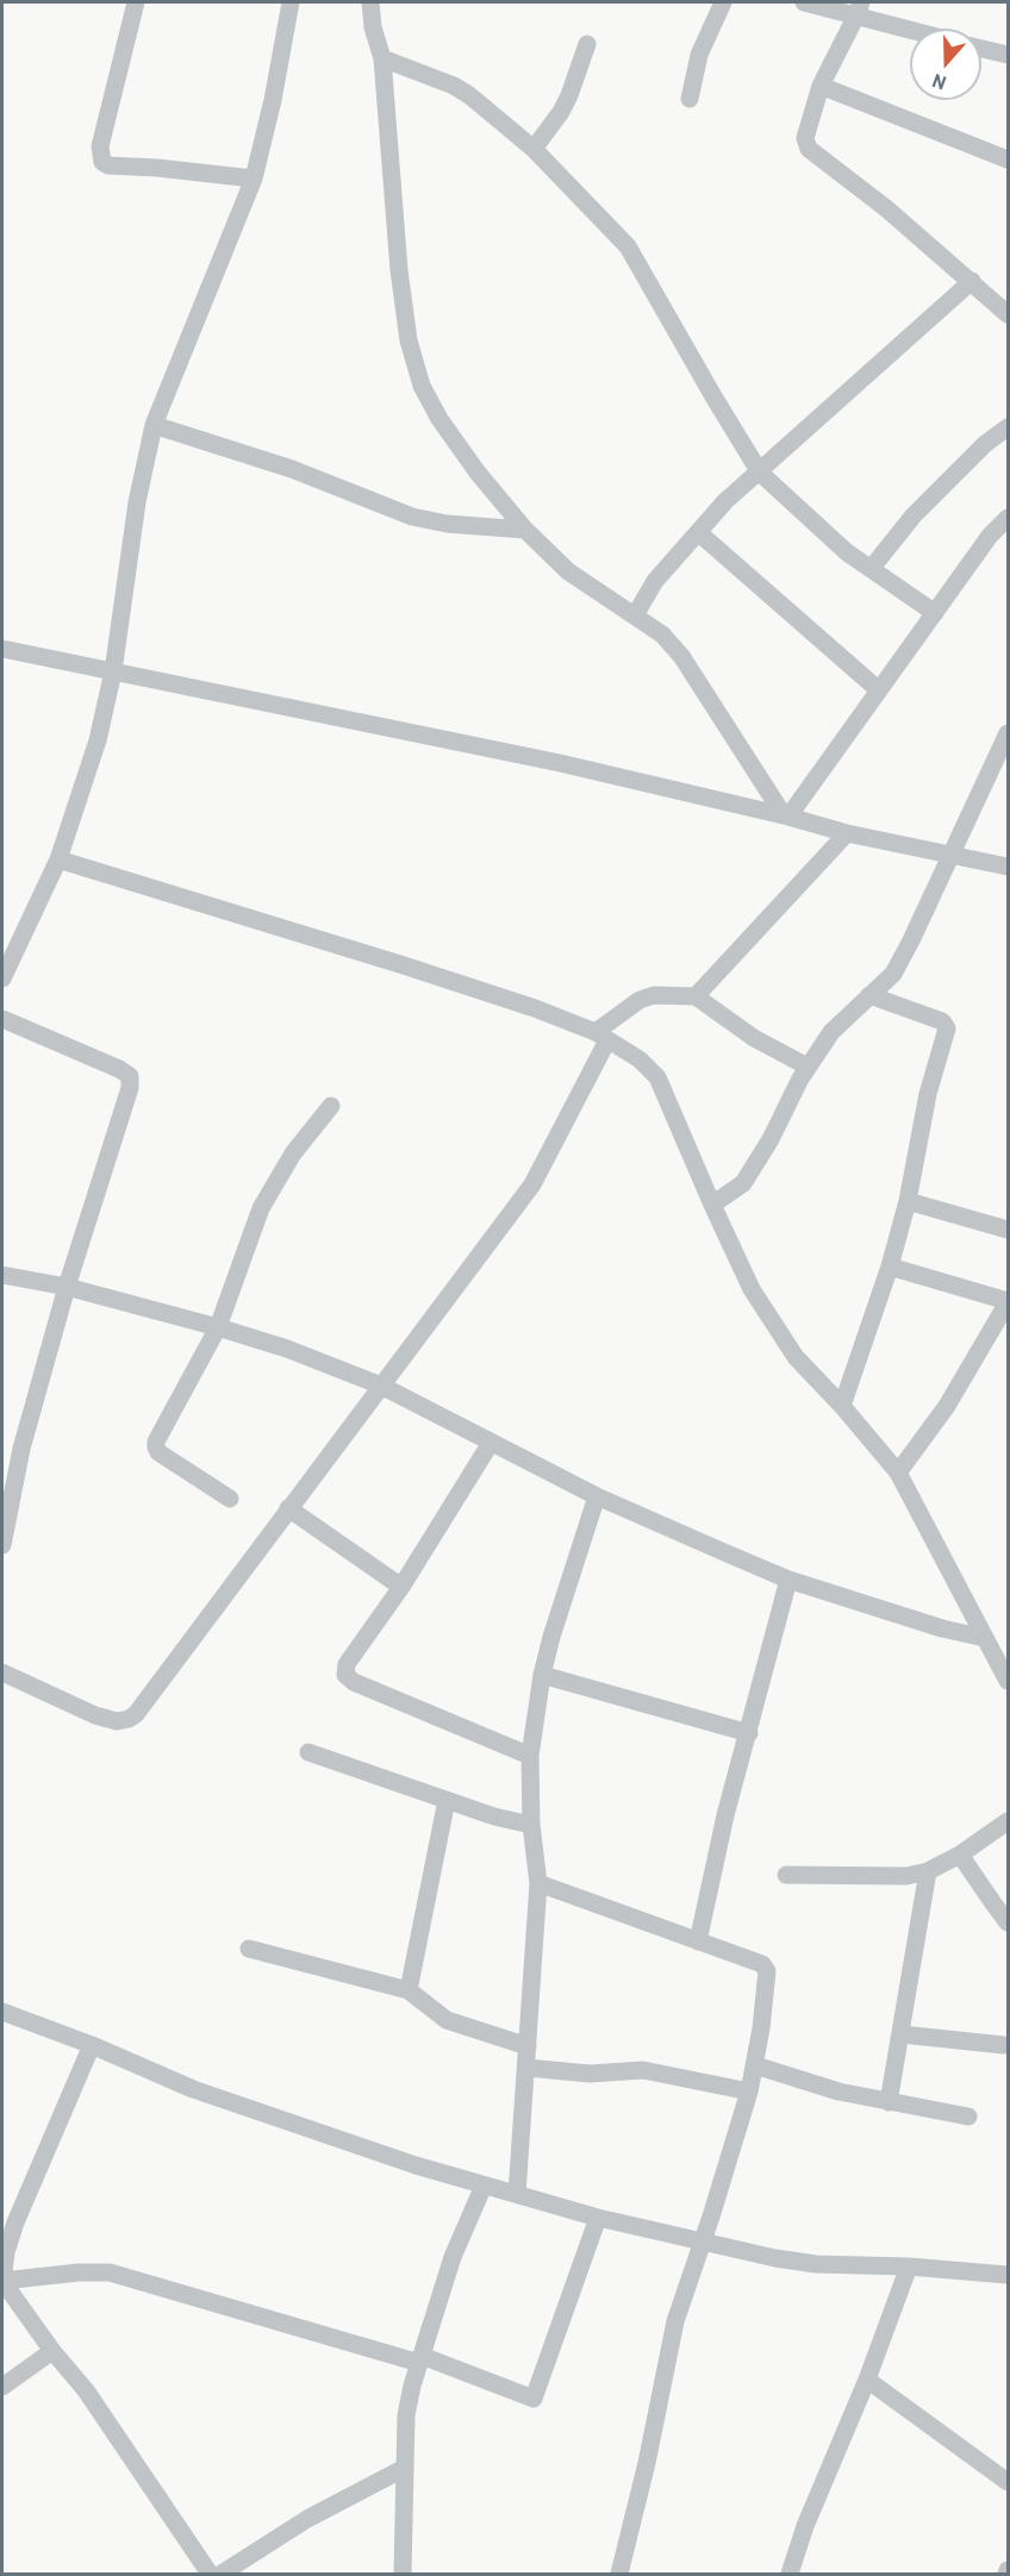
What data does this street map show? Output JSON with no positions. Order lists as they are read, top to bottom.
{
  "north": "bottom"
}
